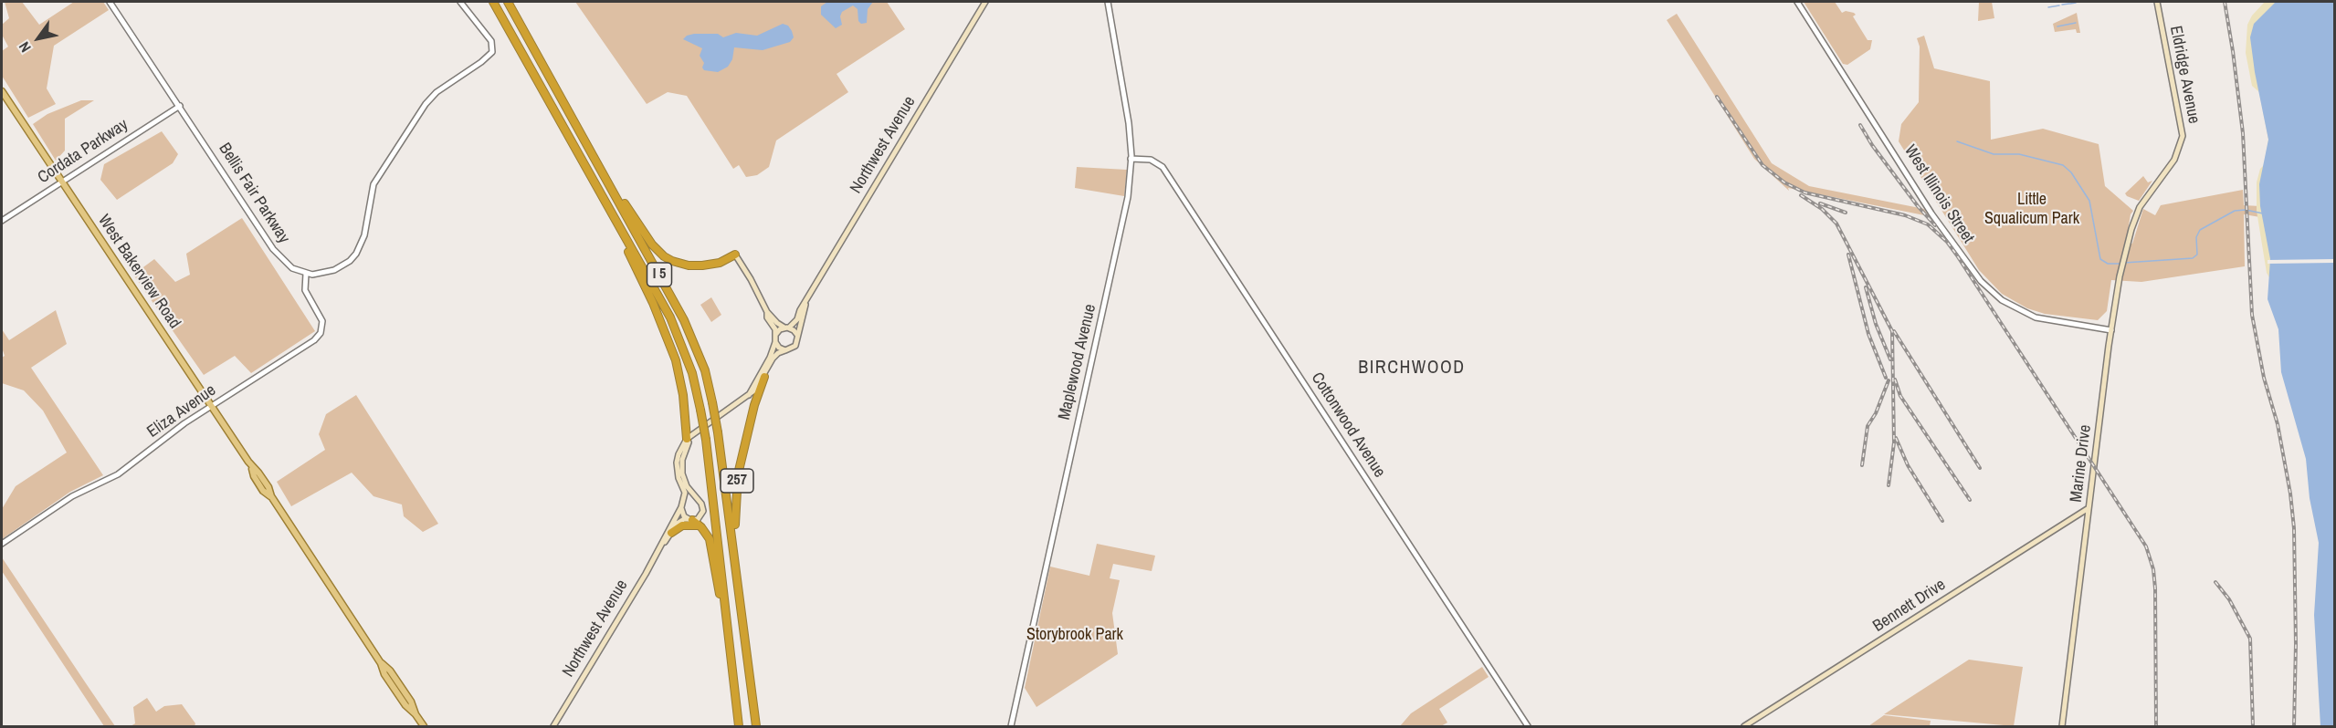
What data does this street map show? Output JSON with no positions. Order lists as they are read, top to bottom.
{
  "streets": {
    "highway": ["I 5", "257"],
    "main road": [
      "Eldridge Avenue",
      "Northwest Avenue",
      "West Bakerview Road",
      "Marine Drive",
      "Bennett Drive"
    ],
    "street": [
      "Cordata Parkway",
      "Bellis Fair Parkway",
      "West Illinois Street",
      "Maplewood Avenue",
      "Eliza Avenue",
      "Cottonwood Avenue"
    ]
  },
  "crossings": [
    ["Eldridge Avenue", "Marine Drive"],
    ["Cordata Parkway", "Bellis Fair Parkway"],
    ["Cordata Parkway", "West Bakerview Road"],
    ["Bellis Fair Parkway", "Eliza Avenue"],
    ["West Illinois Street", "Marine Drive"],
    ["West Bakerview Road", "Eliza Avenue"],
    ["I 5", "257"],
    ["Maplewood Avenue", "Cottonwood Avenue"],
    ["Marine Drive", "Bennett Drive"]
  ],
  "districts": ["BIRCHWOOD"],
  "parks": ["Little Squalicum Park", "Storybrook Park"],
  "north": "bottom left"
}
